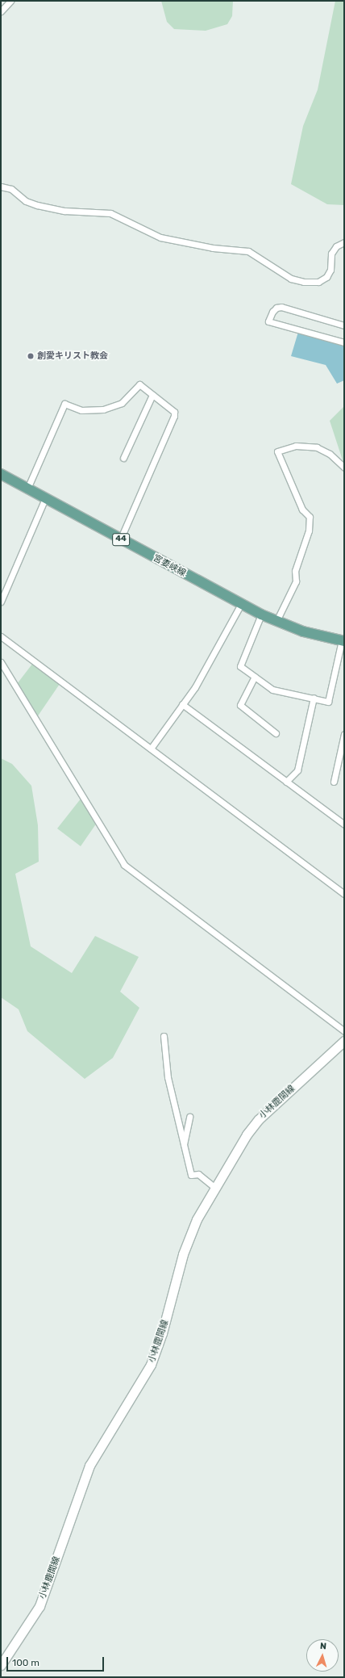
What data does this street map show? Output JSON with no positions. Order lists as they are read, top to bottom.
{
  "streets": {
    "main road": ["44", "宮妻峡線", "小林鹿間線"]
  },
  "places": ["創愛キリスト教会"],
  "scale_bar": "100 m",
  "north": "top"
}
